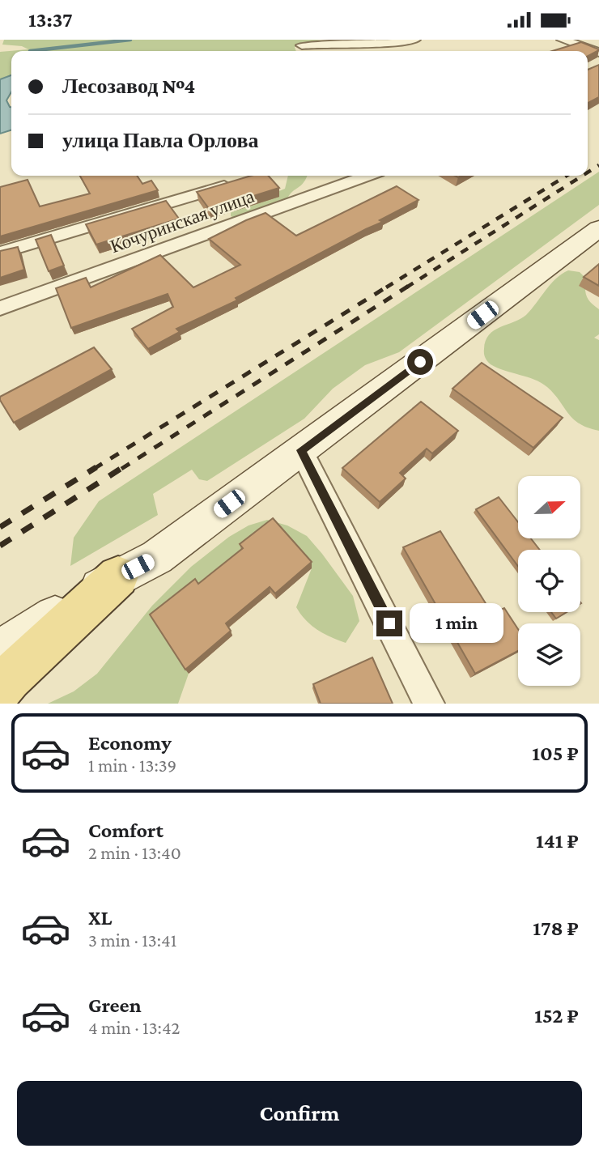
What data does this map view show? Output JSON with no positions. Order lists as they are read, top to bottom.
{
  "streets": {
    "street": ["Кочуринская улица"]
  },
  "north": "right",
  "page": {
    "status": "13:37",
    "banner": ["Лесозавод №4", "улица Павла Орлова"],
    "bubble": "1 min",
    "list": [
      {
        "name": "Economy",
        "note": "1 min · 13:39",
        "value": "105 ₽"
      },
      {
        "name": "Comfort",
        "note": "2 min · 13:40",
        "value": "141 ₽"
      },
      {
        "name": "XL",
        "note": "3 min · 13:41",
        "value": "178 ₽"
      },
      {
        "name": "Green",
        "note": "4 min · 13:42",
        "value": "152 ₽"
      }
    ],
    "buttons": "Confirm"
  }
}
